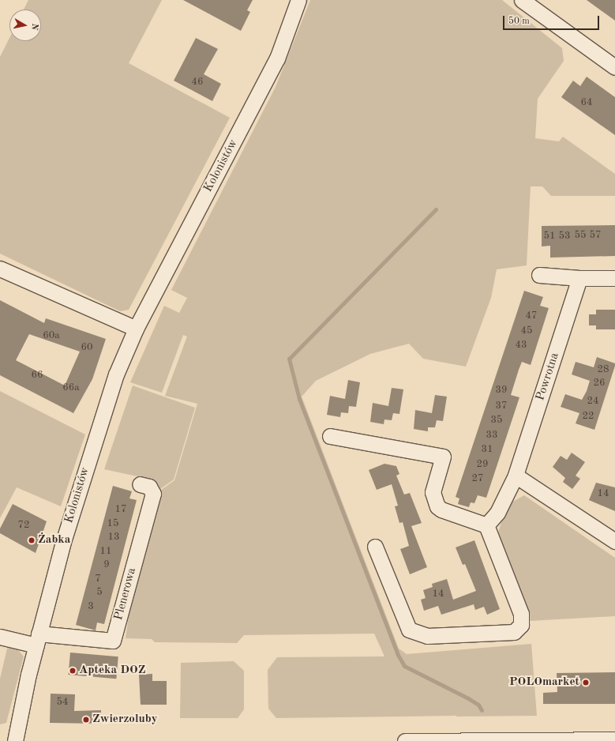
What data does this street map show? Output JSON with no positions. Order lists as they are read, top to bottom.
{
  "streets": {
    "street": ["Kolonistów", "Powrotna", "Plenerowa"]
  },
  "crossings": [
    ["Kolonistów", "Plenerowa"]
  ],
  "places": [
    "Żabka",
    "Apteka DOZ",
    "POLOmarket",
    "Zwierzoluby"
  ],
  "house_numbers": [
    "46",
    "64",
    "55",
    "57",
    "51",
    "53",
    "47",
    "45",
    "60a",
    "43",
    "60",
    "28",
    "66",
    "26",
    "66a",
    "39",
    "24",
    "37",
    "22",
    "35",
    "33",
    "31",
    "29",
    "27",
    "14",
    "17",
    "15",
    "72",
    "13",
    "11",
    "9",
    "7",
    "5",
    "14",
    "3",
    "54"
  ],
  "scale_bar": "50 m",
  "north": "right"
}
